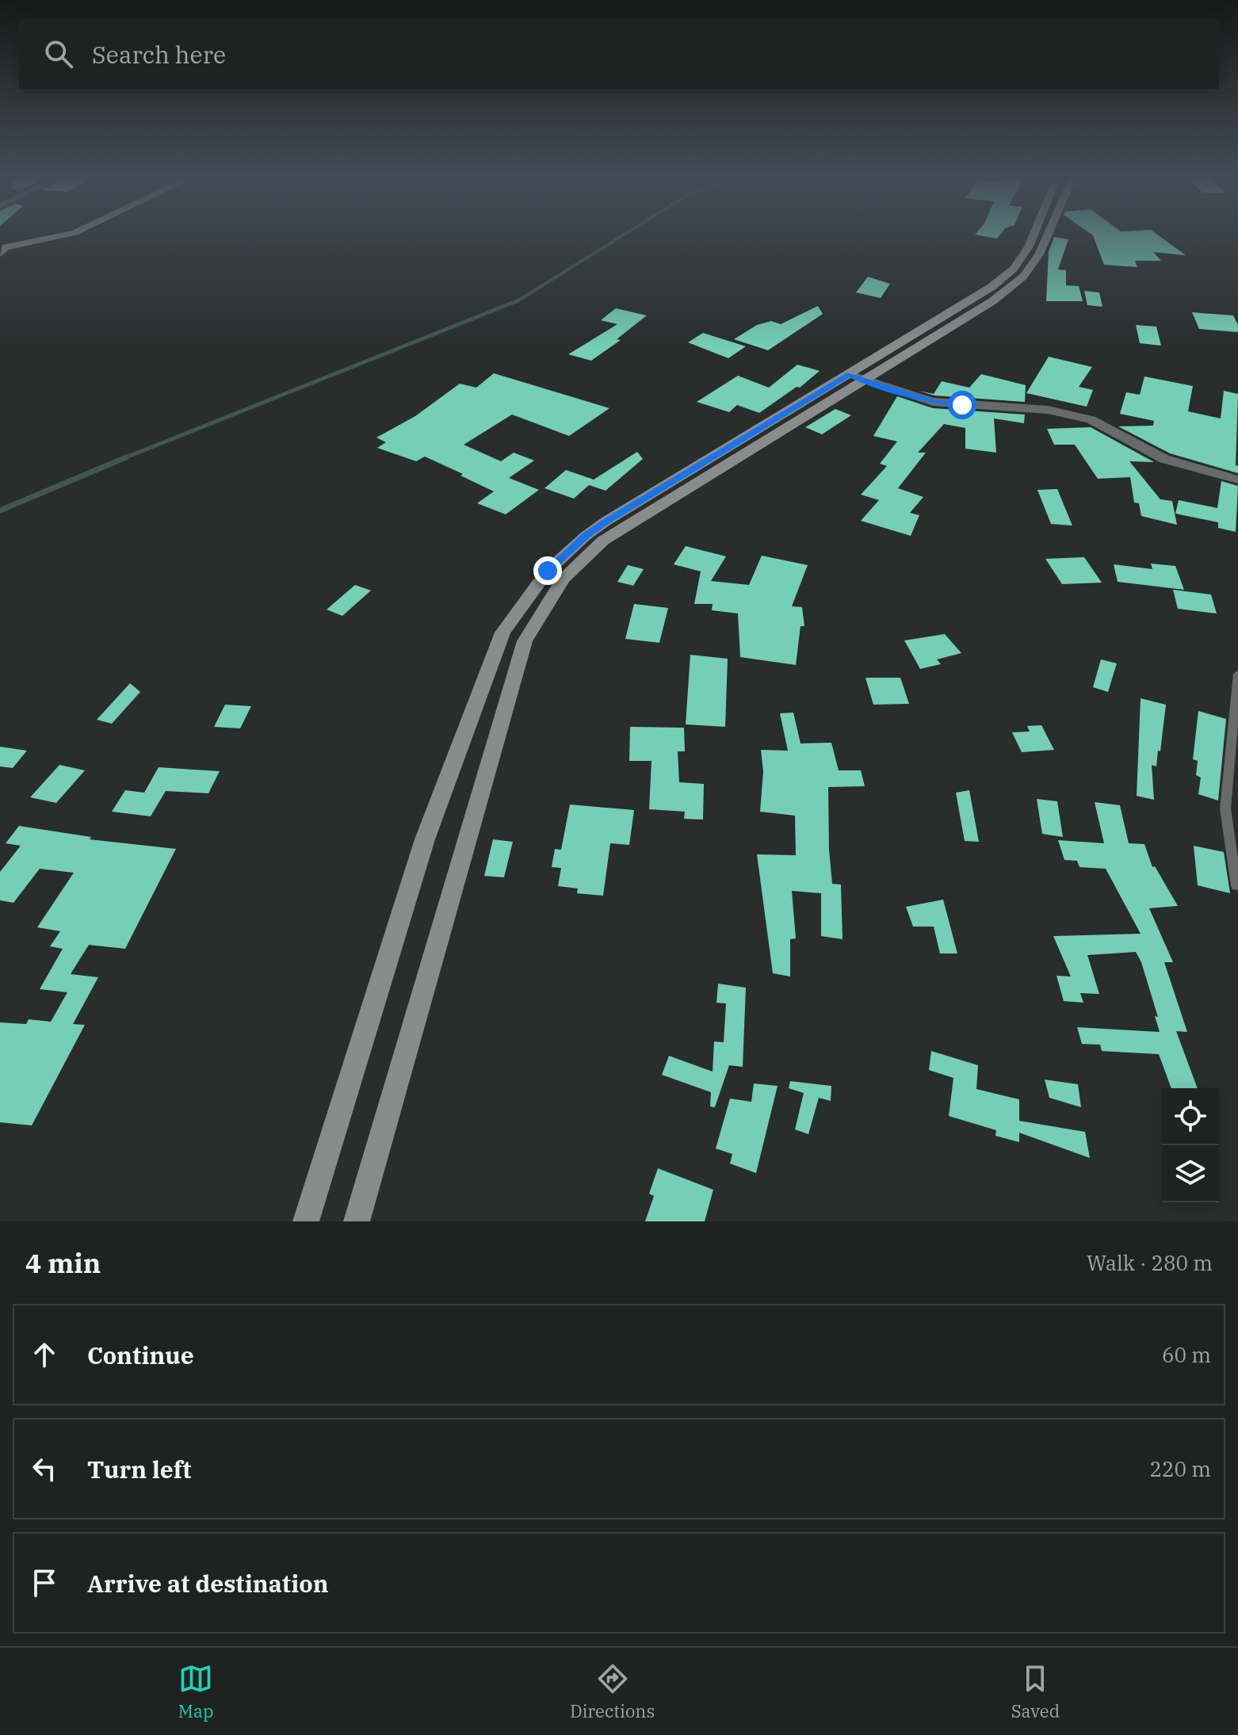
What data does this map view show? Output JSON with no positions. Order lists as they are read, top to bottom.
{
  "page": {
    "search": "Search here",
    "heading": ["4 min", "Walk · 280 m"],
    "list": [
      ["Continue", "60 m"],
      ["Turn left", "220 m"],
      "Arrive at destination"
    ],
    "nav": ["Map", "Directions", "Saved"]
  }
}
